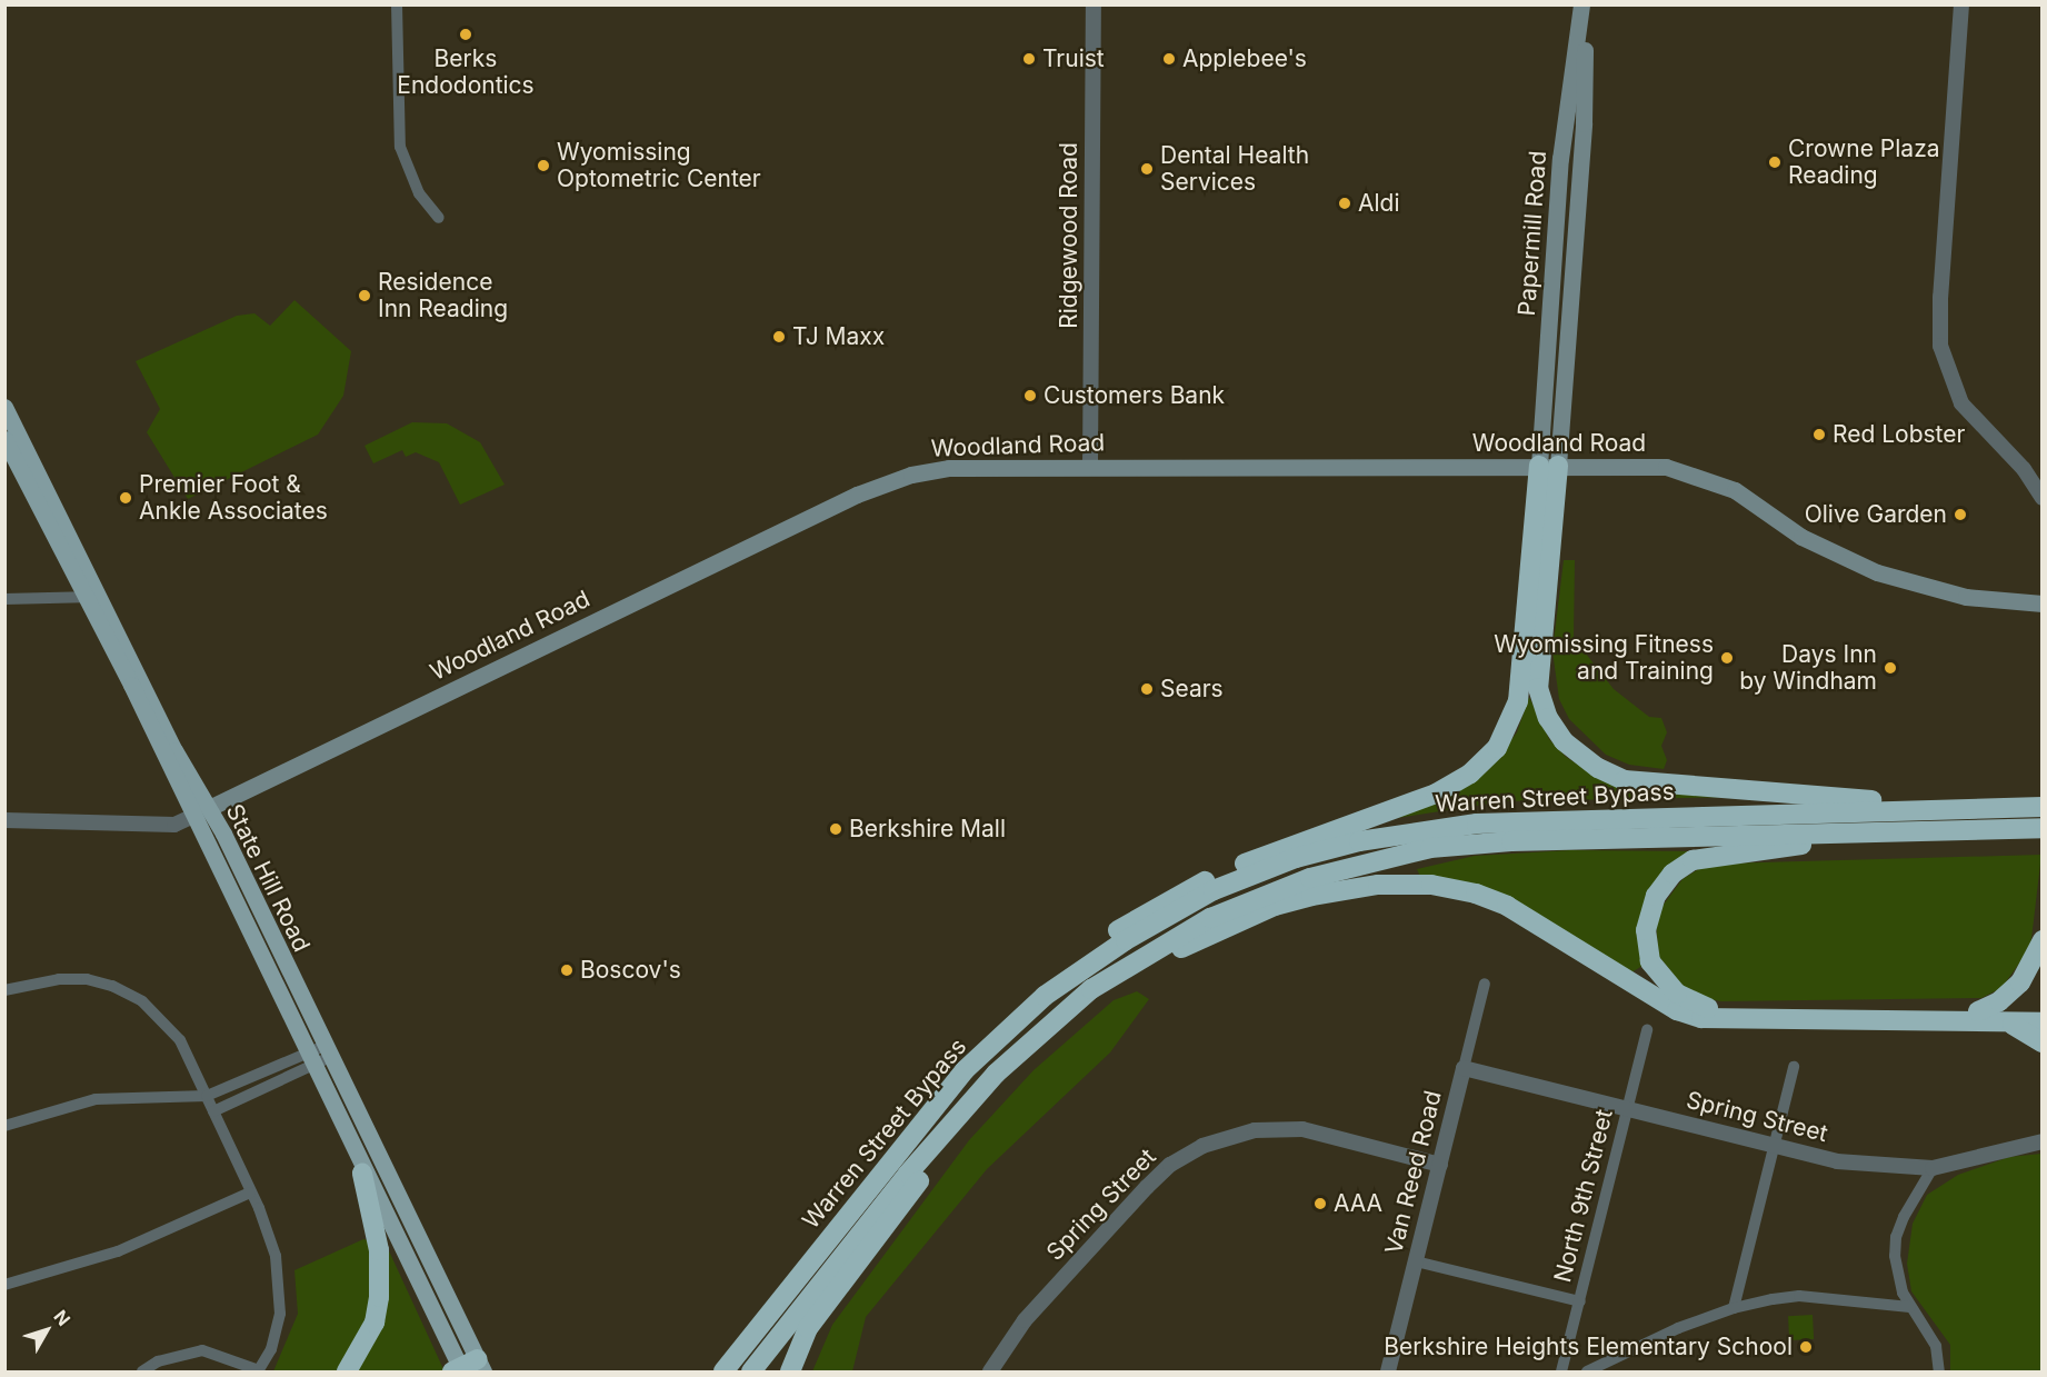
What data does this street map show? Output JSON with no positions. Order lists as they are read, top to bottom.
{
  "streets": {
    "highway": ["Warren Street Bypass"],
    "main road": ["Papermill Road", "Woodland Road", "State Hill Road"],
    "street": [
      "Ridgewood Road",
      "Spring Street",
      "Van Reed Road",
      "North 9th Street"
    ]
  },
  "crossings": [
    ["Papermill Road", "Woodland Road"],
    ["Ridgewood Road", "Woodland Road"],
    ["Woodland Road", "State Hill Road"],
    ["Spring Street", "Van Reed Road"],
    ["Spring Street", "North 9th Street"]
  ],
  "places": [
    "Berks Endodontics",
    "Truist",
    "Applebee's",
    "Crowne Plaza Reading",
    "Wyomissing Optometric Center",
    "Dental Health Services",
    "Aldi",
    "Residence Inn Reading",
    "TJ Maxx",
    "Customers Bank",
    "Red Lobster",
    "Premier Foot & Ankle Associates",
    "Olive Garden",
    "Wyomissing Fitness and Training",
    "Days Inn by Windham",
    "Sears",
    "Berkshire Mall",
    "Boscov's",
    "AAA",
    "Berkshire Heights Elementary School"
  ],
  "north": "top right"
}
